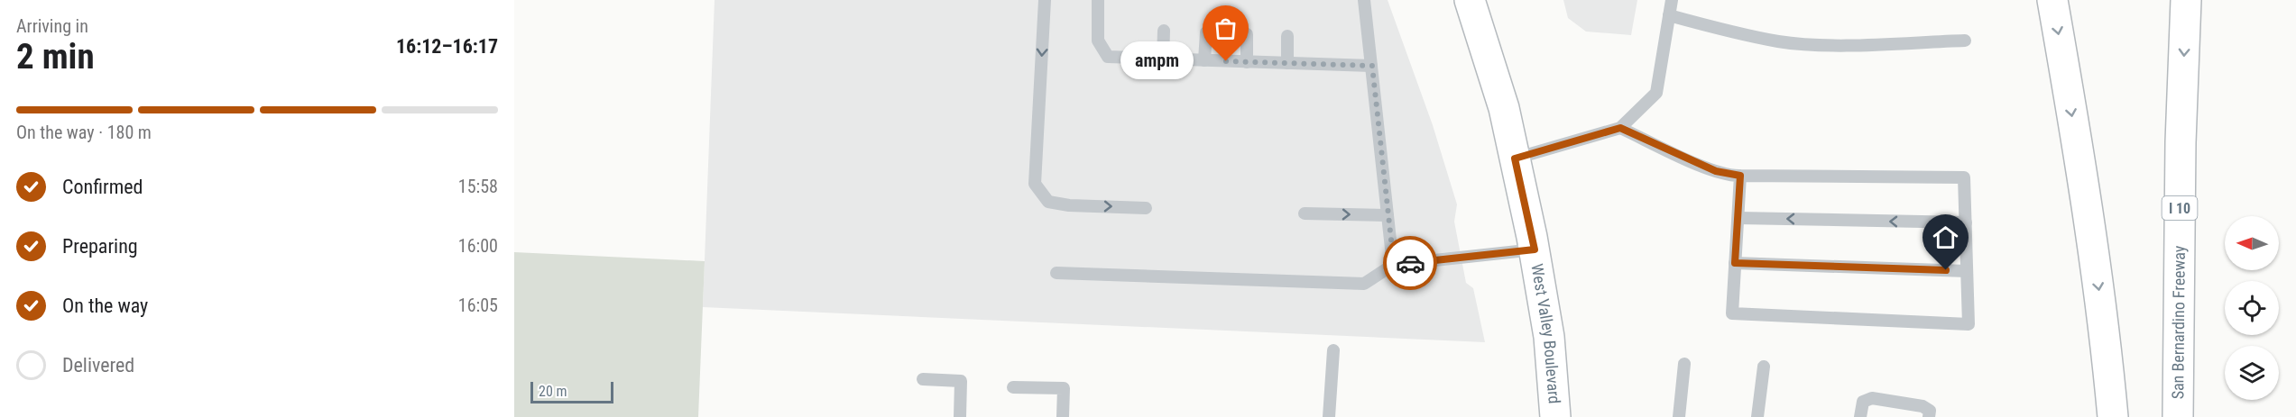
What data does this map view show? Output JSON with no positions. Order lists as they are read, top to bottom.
{
  "streets": {
    "main road": ["I 10", "San Bernardino Freeway", "West Valley Boulevard"]
  },
  "places": ["ampm"],
  "scale_bar": "20 m",
  "north": "left",
  "page": {
    "heading": ["2 min", "Arriving in", "16:12–16:17"],
    "bubble": "ampm",
    "bar": "On the way · 180 m",
    "list": [
      ["Confirmed", "15:58"],
      ["Preparing", "16:00"],
      ["On the way", "16:05"],
      "Delivered"
    ],
    "scale": "20 m"
  }
}
